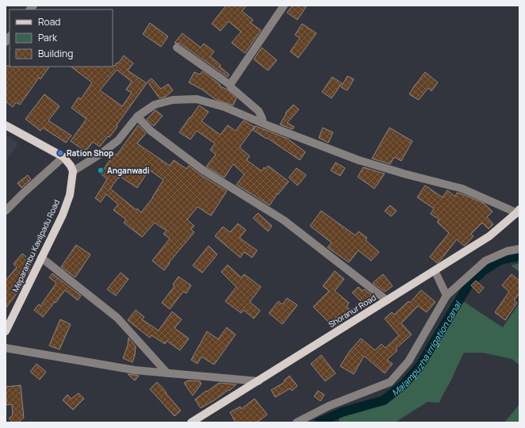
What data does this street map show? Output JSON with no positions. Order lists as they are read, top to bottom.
{
  "streets": {
    "main road": ["Meparambu Kavilpadu Road", "Shoranur Road"]
  },
  "water": ["Malampuzha irrigation canal"],
  "places": ["Ration Shop", "Anganwadi"],
  "legend": ["Road", "Park", "Building"]
}
